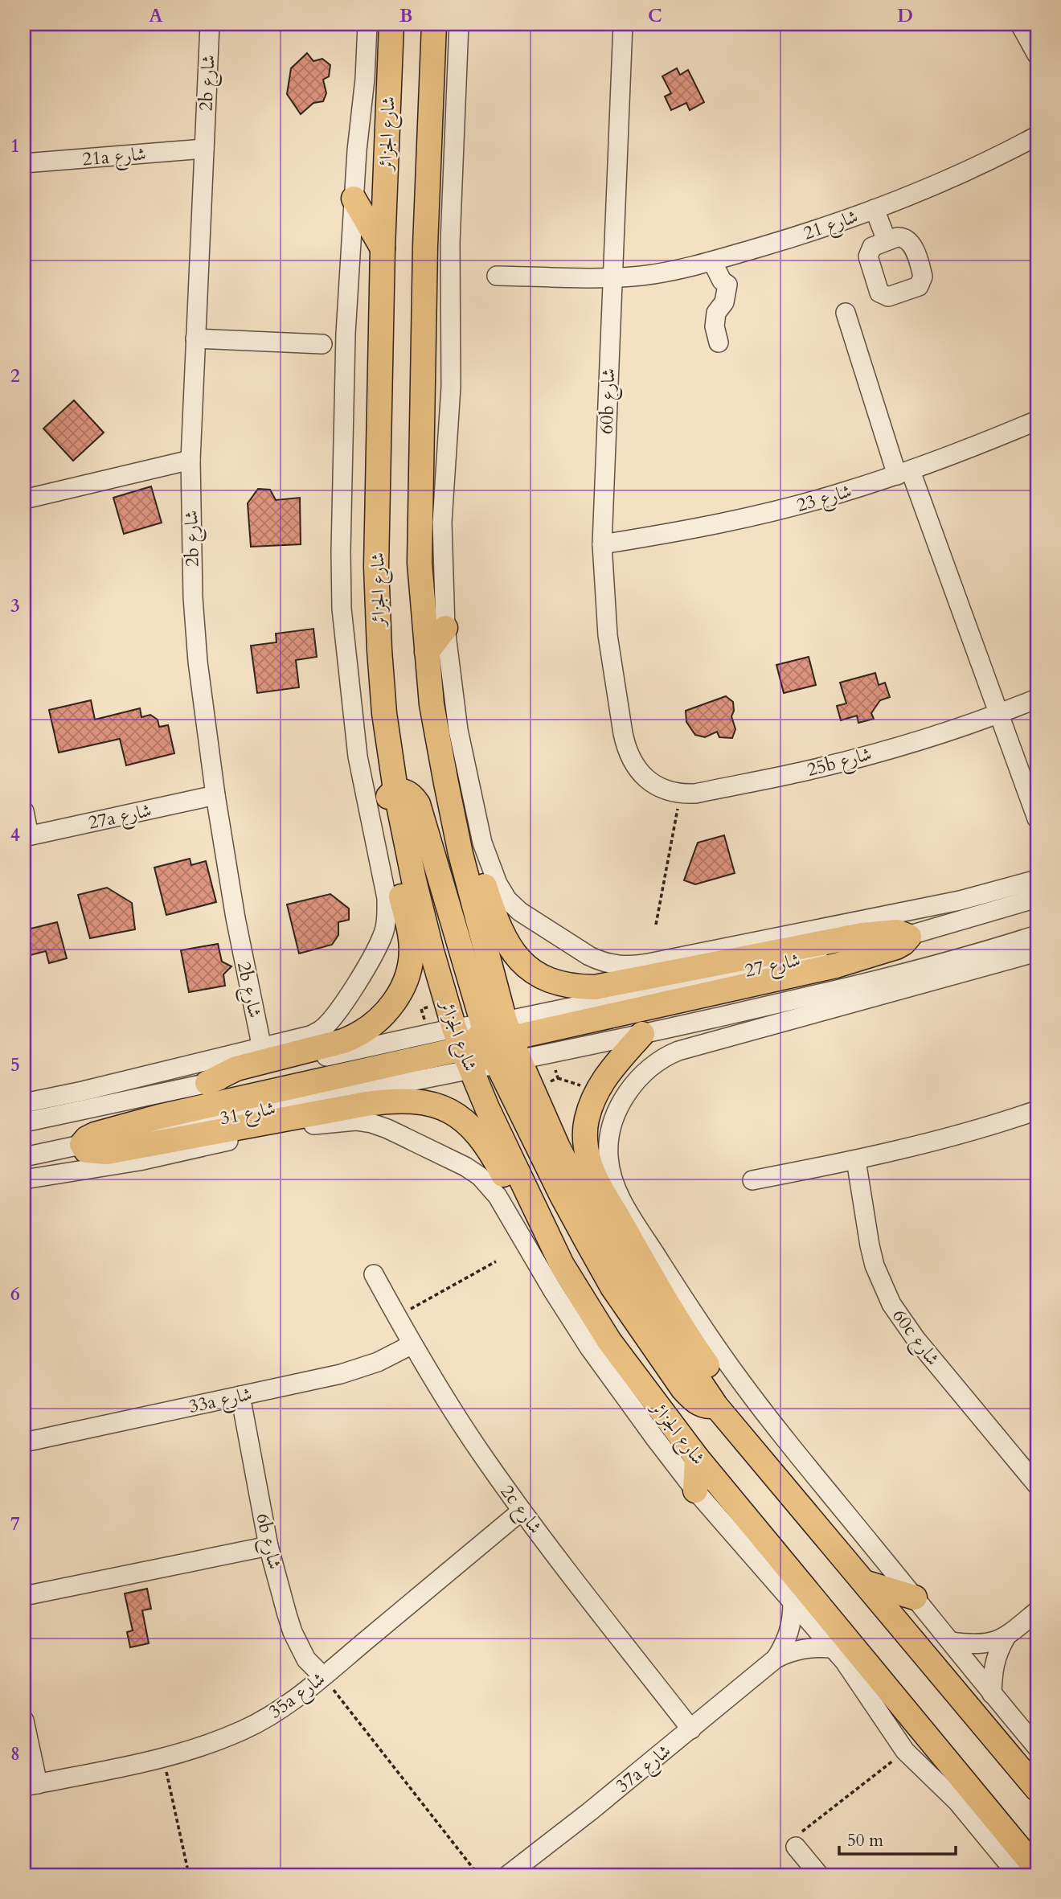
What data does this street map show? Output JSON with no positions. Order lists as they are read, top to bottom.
{
  "streets": {
    "main road": ["شارع الجزائر"],
    "street": [
      "2b شارع",
      "21a شارع",
      "شارع 21",
      "60b شارع",
      "شارع 23",
      "25b شارع",
      "27a شارع",
      "شارع 31",
      "60c شارع",
      "33a شارع",
      "2c شارع",
      "6b شارع",
      "35a شارع",
      "37a شارع"
    ]
  },
  "crossings": [
    ["2b شارع", "21a شارع"],
    ["2b شارع", "27a شارع"],
    ["شارع الجزائر", "شارع 31"],
    ["شارع 21", "60b شارع"],
    ["60b شارع", "شارع 23"],
    ["60b شارع", "25b شارع"],
    ["33a شارع", "2c شارع"],
    ["33a شارع", "6b شارع"],
    ["2c شارع", "35a شارع"],
    ["2c شارع", "37a شارع"],
    ["6b شارع", "35a شارع"]
  ],
  "scale_bar": "50 m",
  "grid": {
    "columns": [
      "A",
      "B",
      "C",
      "D"
    ],
    "rows": [
      "1",
      "2",
      "3",
      "4",
      "5",
      "6",
      "7",
      "8"
    ]
  }
}
